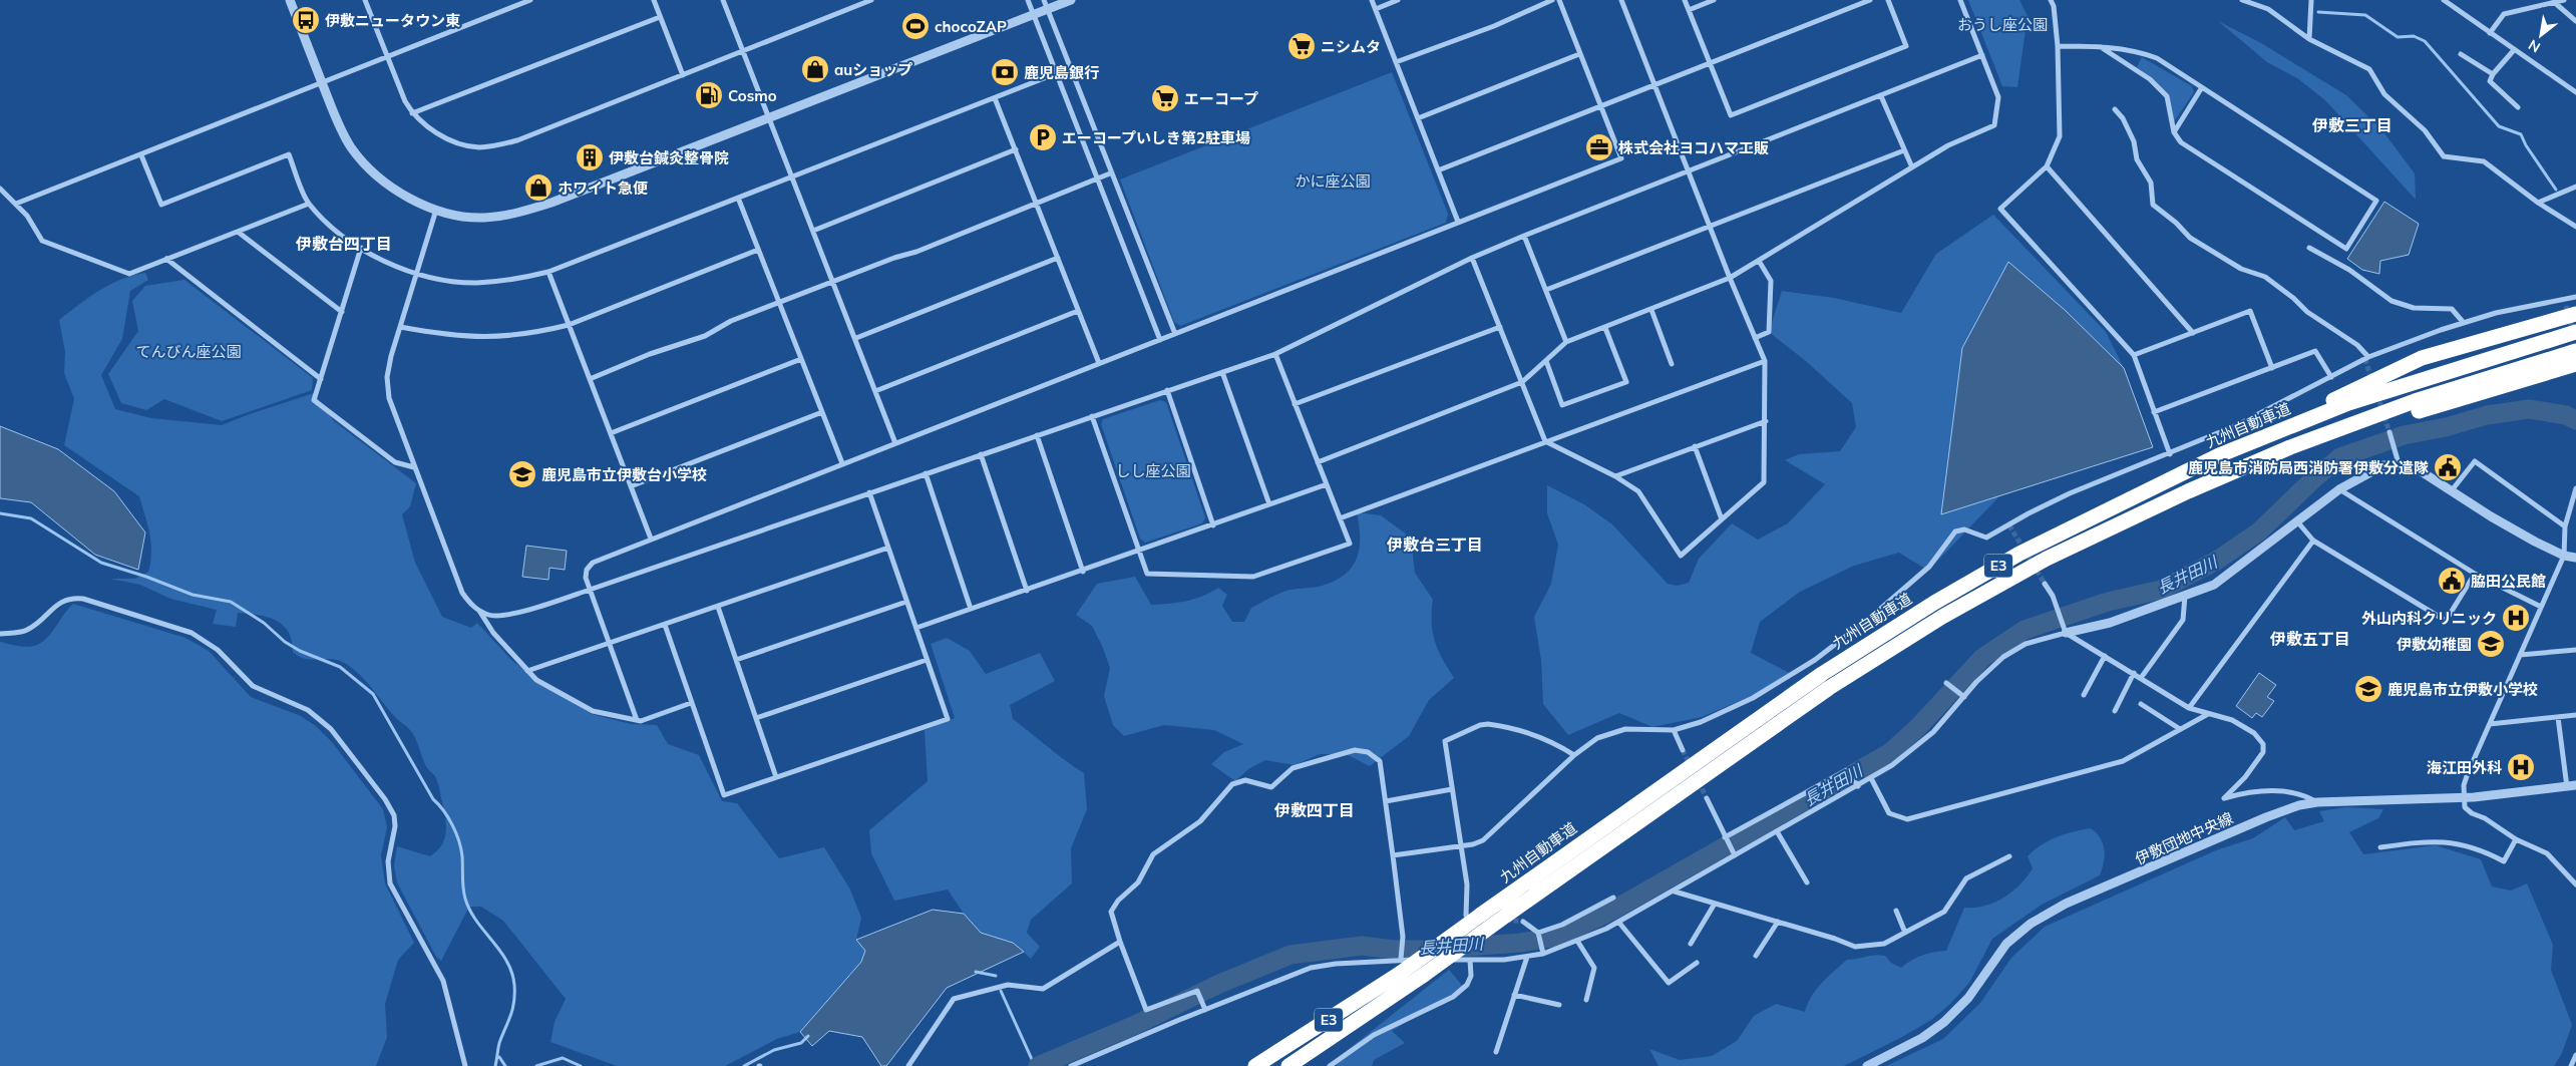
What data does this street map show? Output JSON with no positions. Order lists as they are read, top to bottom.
{
  "streets": {
    "highway": ["九州自動車道", "E3"],
    "street": ["伊敷団地中央線"]
  },
  "districts": [
    "伊敷三丁目",
    "伊敷台四丁目",
    "伊敷台三丁目",
    "伊敷五丁目",
    "伊敷四丁目"
  ],
  "water": ["長井田川"],
  "parks": [
    "おうし座公園",
    "かに座公園",
    "てんびん座公園",
    "しし座公園"
  ],
  "places": {
    "bus stop": ["伊敷ニュータウン東"],
    "sports": ["chocoZAP"],
    "supermarket": ["ニシムタ", "エーコープ"],
    "shop": ["auショップ", "ホワイト急便"],
    "bank": ["鹿児島銀行"],
    "fuel station": ["Cosmo"],
    "parking": ["エーコープいしき第2駐車場"],
    "office": ["株式会社ヨコハマ工販"],
    "building": ["伊敷台鍼灸整骨院"],
    "public building": ["鹿児島市消防局西消防署伊敷分遣隊", "脇田公民館"],
    "school or university": ["鹿児島市立伊敷台小学校", "伊敷幼稚園", "鹿児島市立伊敷小学校"],
    "hospital": ["外山内科クリニック", "海江田外科"]
  },
  "north": "bottom left"
}
